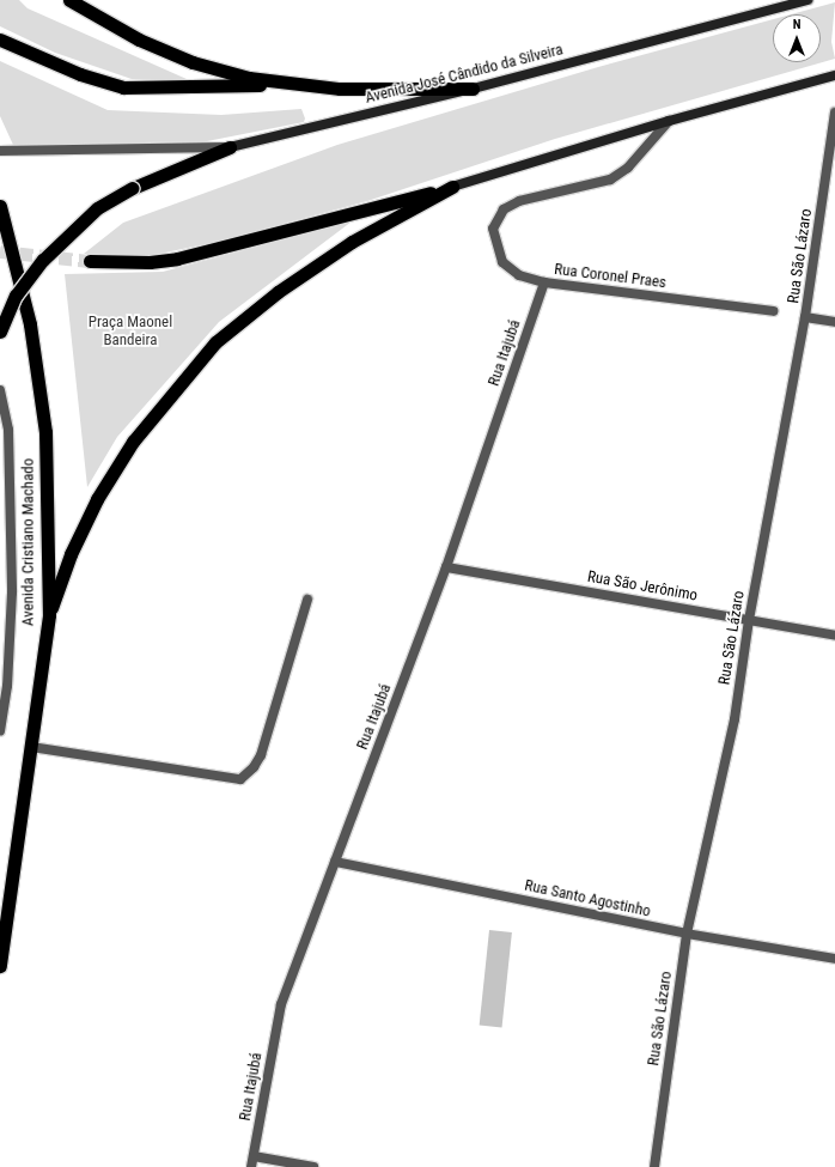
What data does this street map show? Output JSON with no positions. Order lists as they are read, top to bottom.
{
  "streets": {
    "highway": ["Avenida Cristiano Machado"],
    "main road": ["Avenida José Cândido da Silveira"],
    "street": [
      "Rua São Lázaro",
      "Rua Coronel Praes",
      "Rua Itajubá",
      "Rua São Jerônimo",
      "Rua Santo Agostinho"
    ]
  },
  "crossings": [
    ["Rua São Lázaro", "Rua São Jerônimo"],
    ["Rua São Lázaro", "Rua Santo Agostinho"],
    ["Rua Coronel Praes", "Rua Itajubá"],
    ["Rua Itajubá", "Rua São Jerônimo"],
    ["Rua Itajubá", "Rua Santo Agostinho"]
  ],
  "parks": ["Praça Maonel Bandeira"],
  "north": "top"
}
